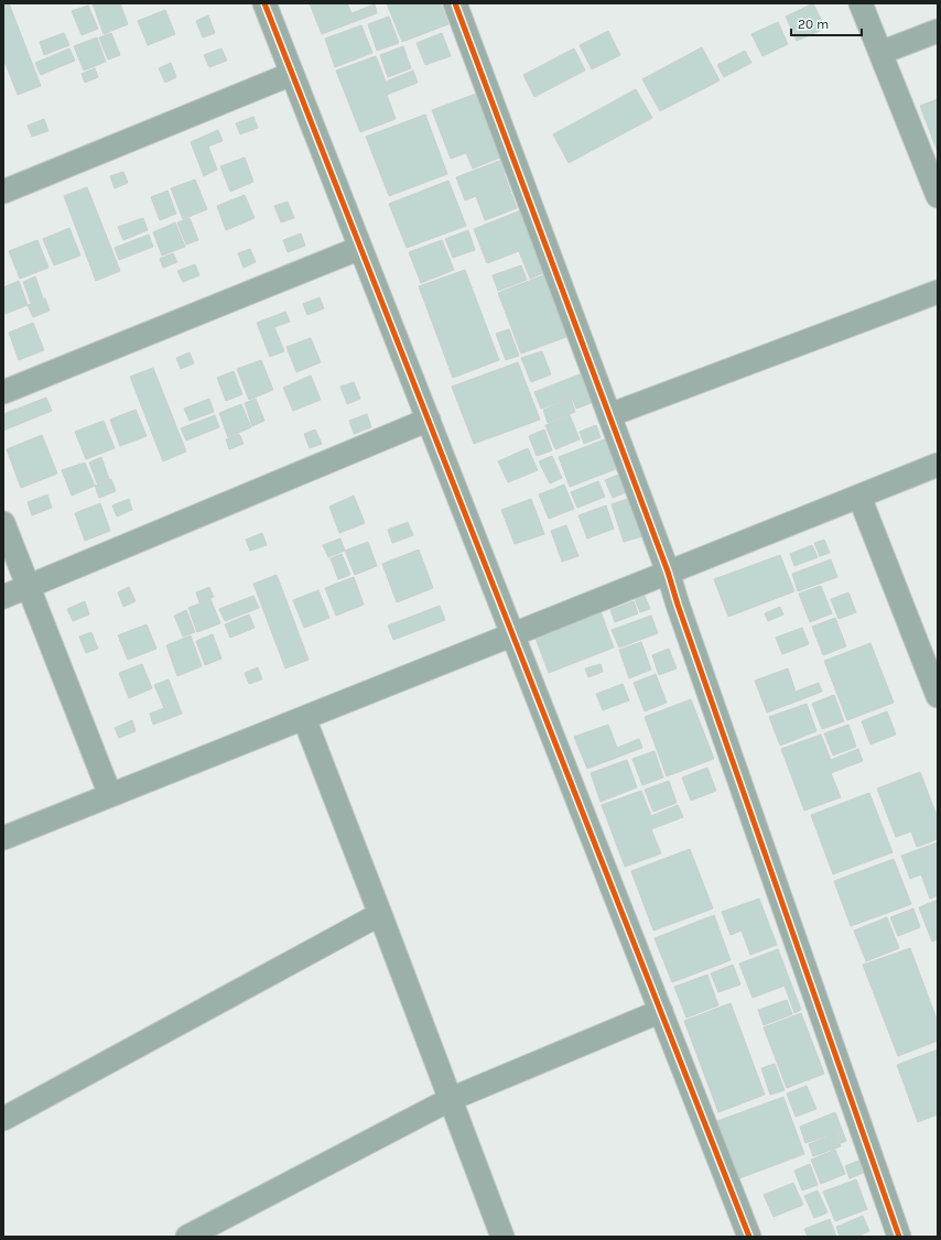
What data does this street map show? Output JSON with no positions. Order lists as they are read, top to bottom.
{
  "scale_bar": "20 m"
}
